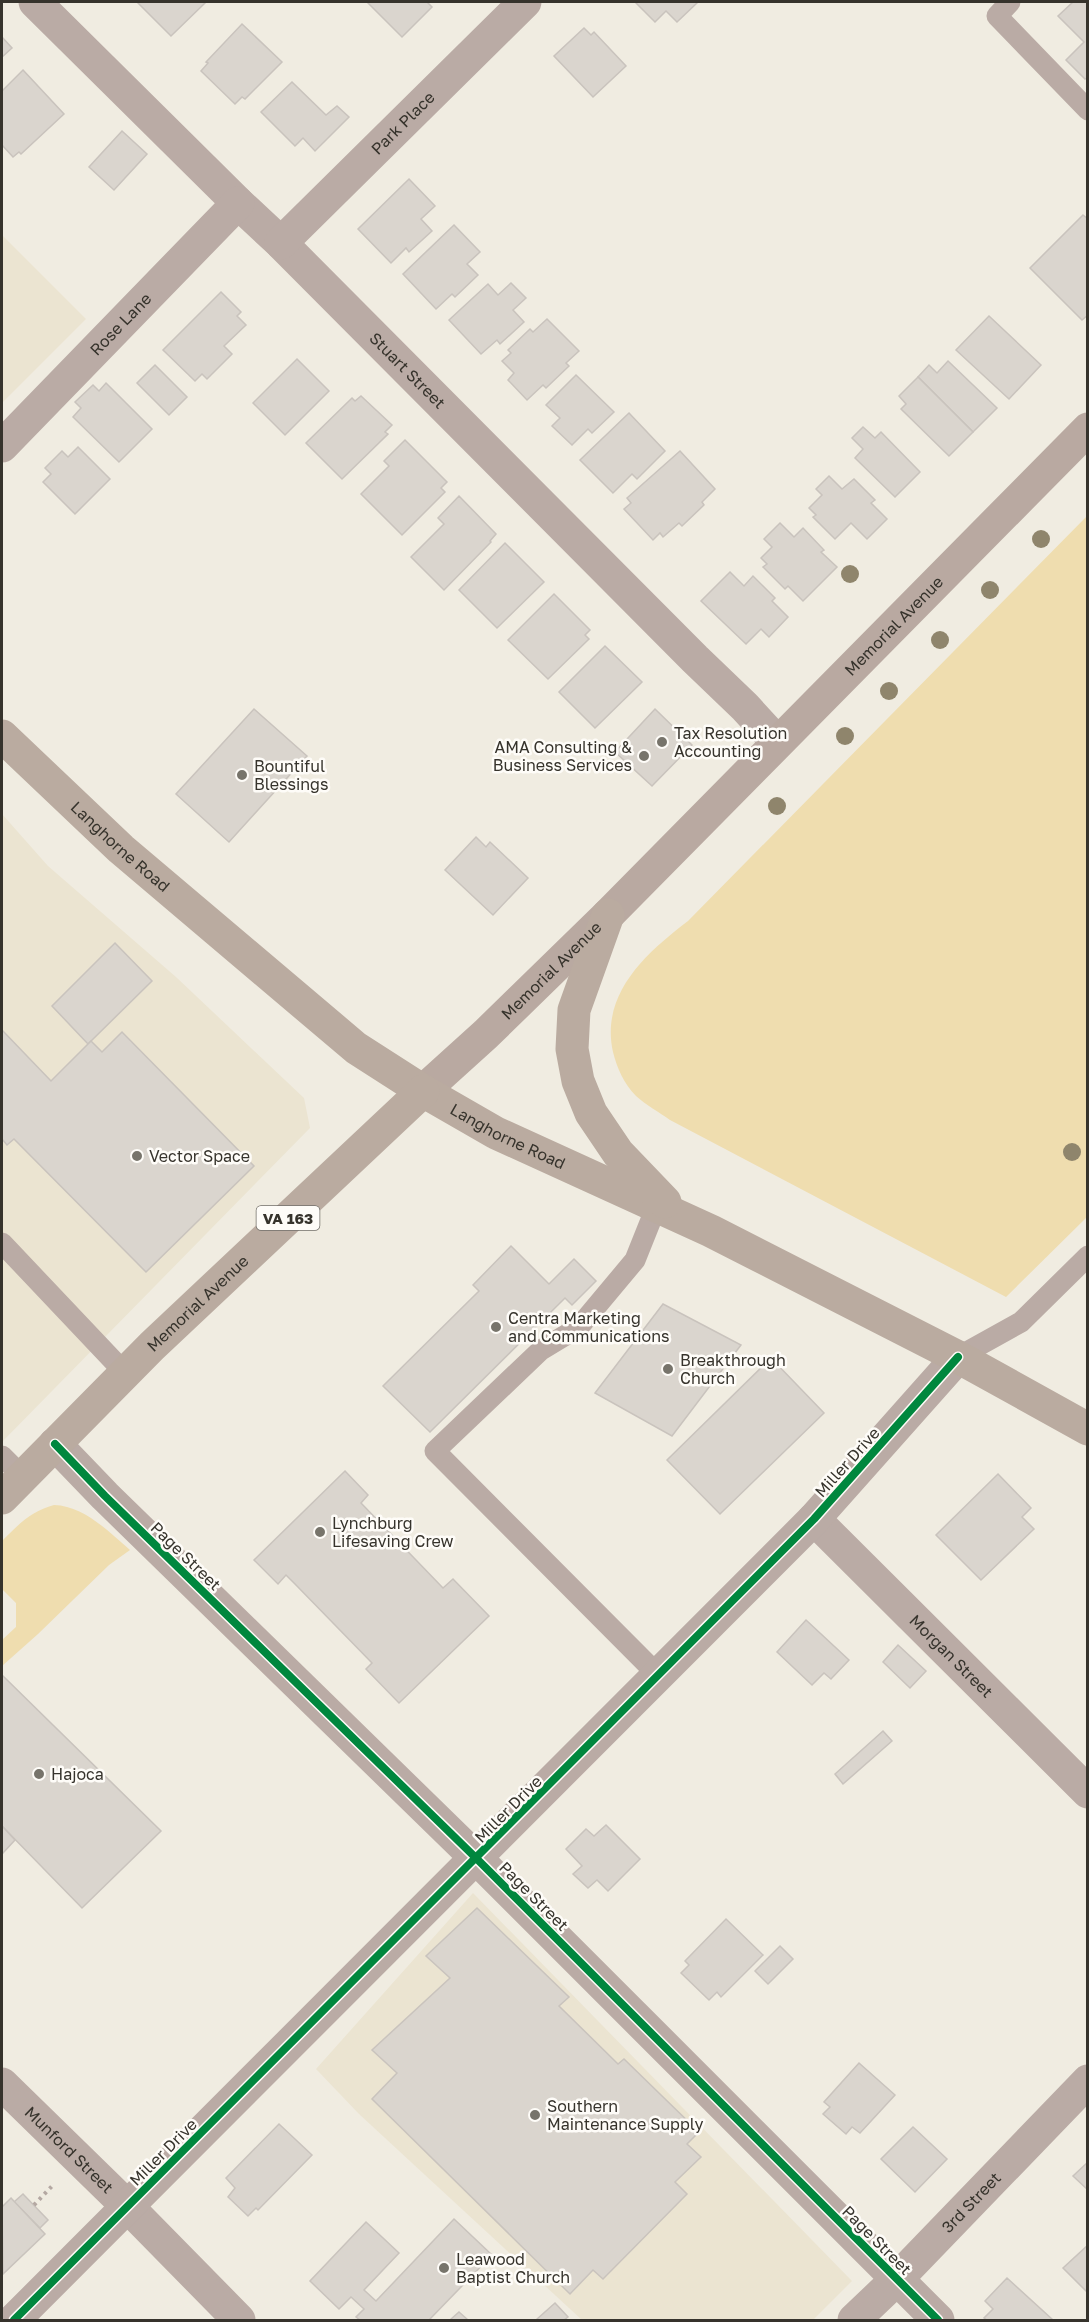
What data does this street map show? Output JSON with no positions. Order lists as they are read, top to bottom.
{
  "streets": {
    "main road": ["Memorial Avenue", "Langhorne Road", "VA 163"],
    "street": [
      "Park Place",
      "Rose Lane",
      "Stuart Street",
      "Miller Drive",
      "Page Street",
      "Morgan Street",
      "Munford Street",
      "3rd Street"
    ]
  },
  "crossings": [
    ["Park Place", "Stuart Street"],
    ["Rose Lane", "Stuart Street"],
    ["Stuart Street", "Memorial Avenue"],
    ["Memorial Avenue", "Langhorne Road"],
    ["Memorial Avenue", "Page Street"],
    ["Langhorne Road", "Miller Drive"],
    ["Miller Drive", "Page Street"],
    ["Miller Drive", "Morgan Street"],
    ["Miller Drive", "Munford Street"],
    ["Page Street", "3rd Street"]
  ],
  "places": [
    "Tax Resolution Accounting",
    "AMA Consulting & Business Services",
    "Bountiful Blessings",
    "Vector Space",
    "Centra Marketing and Communications",
    "Breakthrough Church",
    "Lynchburg Lifesaving Crew",
    "Hajoca",
    "Southern Maintenance Supply",
    "Leawood Baptist Church"
  ]
}
